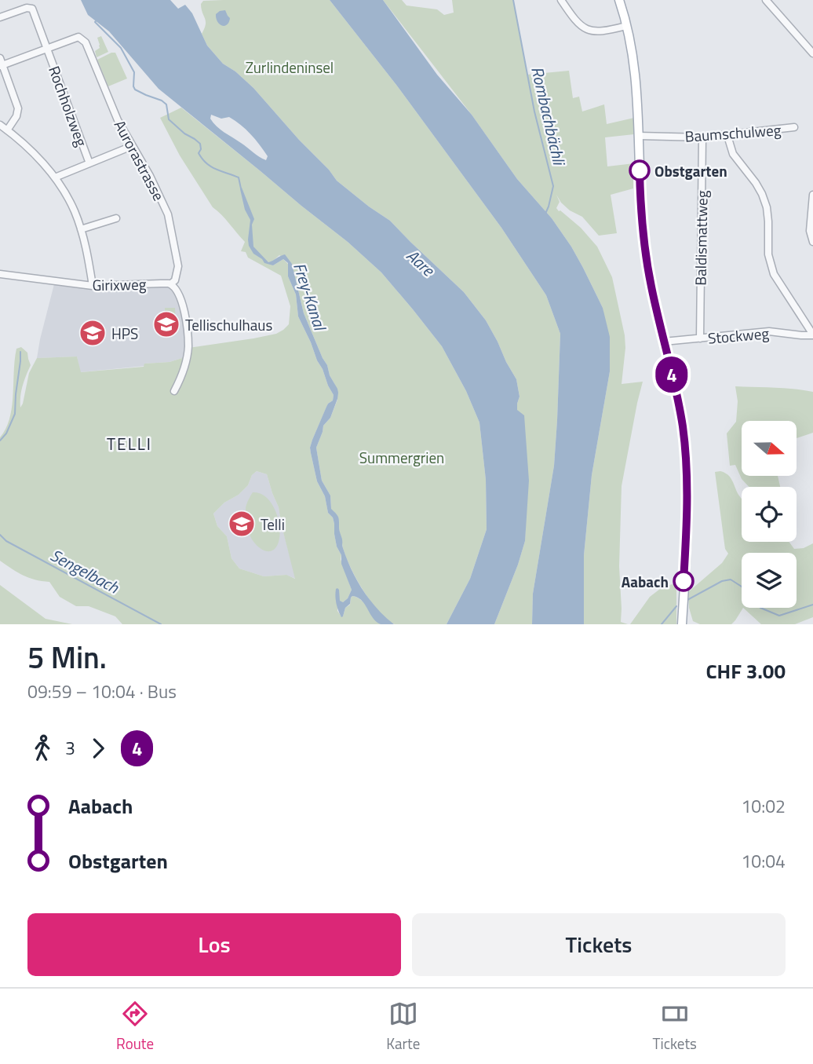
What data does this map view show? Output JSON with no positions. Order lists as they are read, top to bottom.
{
  "streets": {
    "street": [
      "Rochholzweg",
      "Baumschulweg",
      "Aurorastrasse",
      "Baldismattweg",
      "Girixweg",
      "Stockweg"
    ]
  },
  "crossings": [
    ["Rochholzweg", "Aurorastrasse"],
    ["Baumschulweg", "Baldismattweg"],
    ["Aurorastrasse", "Girixweg"],
    ["Baldismattweg", "Stockweg"]
  ],
  "districts": ["TELLI"],
  "water": [
    "Rombachbächli",
    "Aare",
    "Frey-Kanal",
    "Sengelbach"
  ],
  "parks": ["Zurlindeninsel", "Summergrien"],
  "places": {
    "other": ["Obstgarten", "Aabach"],
    "school or university": ["Tellischulhaus", "HPS", "Telli"]
  },
  "lines": ["bus line 4"],
  "north": "right",
  "page": {
    "on_map": "4",
    "heading": ["5 Min.", "09:59 – 10:04 · Bus", "CHF 3.00"],
    "legs": ["3", "4"],
    "list": [
      {
        "name": "Aabach",
        "value": "10:02"
      },
      {
        "name": "Obstgarten",
        "value": "10:04"
      }
    ],
    "buttons": ["Los", "Tickets"],
    "tabs": ["Route", "Karte", "Tickets"]
  }
}
